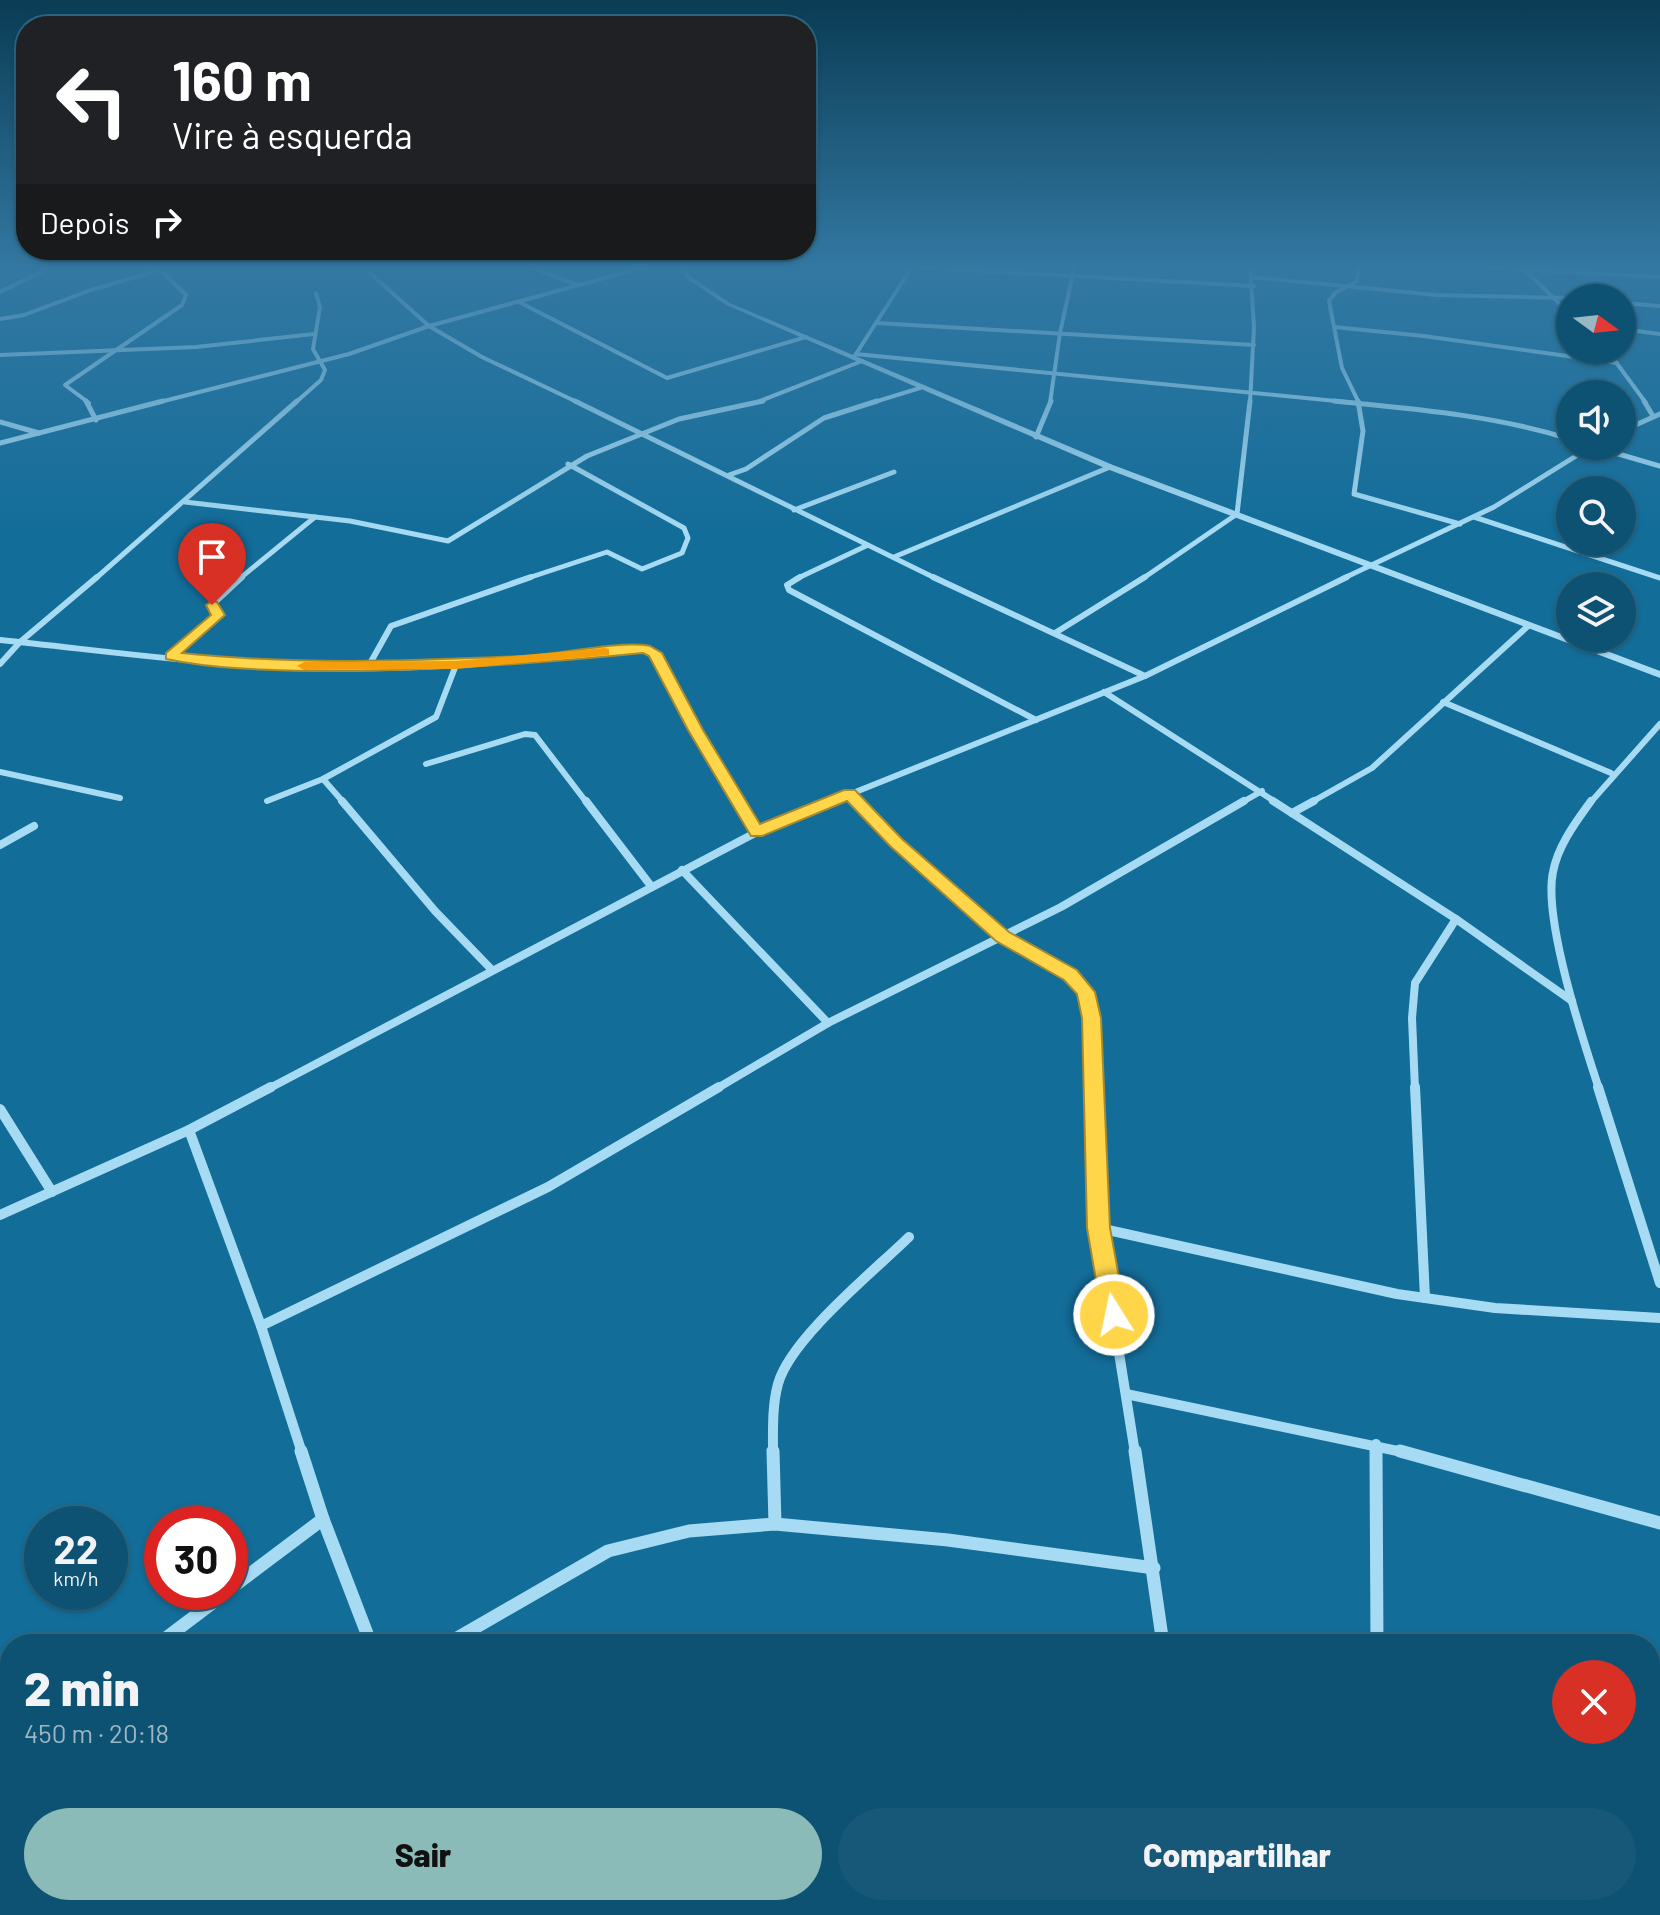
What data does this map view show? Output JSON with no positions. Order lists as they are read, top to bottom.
{
  "north": "right",
  "page": {
    "turn": ["160 m", "Vire à esquerda"],
    "then": "Depois",
    "speed": "22 km/h",
    "limit": "30",
    "heading": ["2 min", "450 m · 20:18"],
    "buttons": ["Sair", "Compartilhar"]
  }
}
